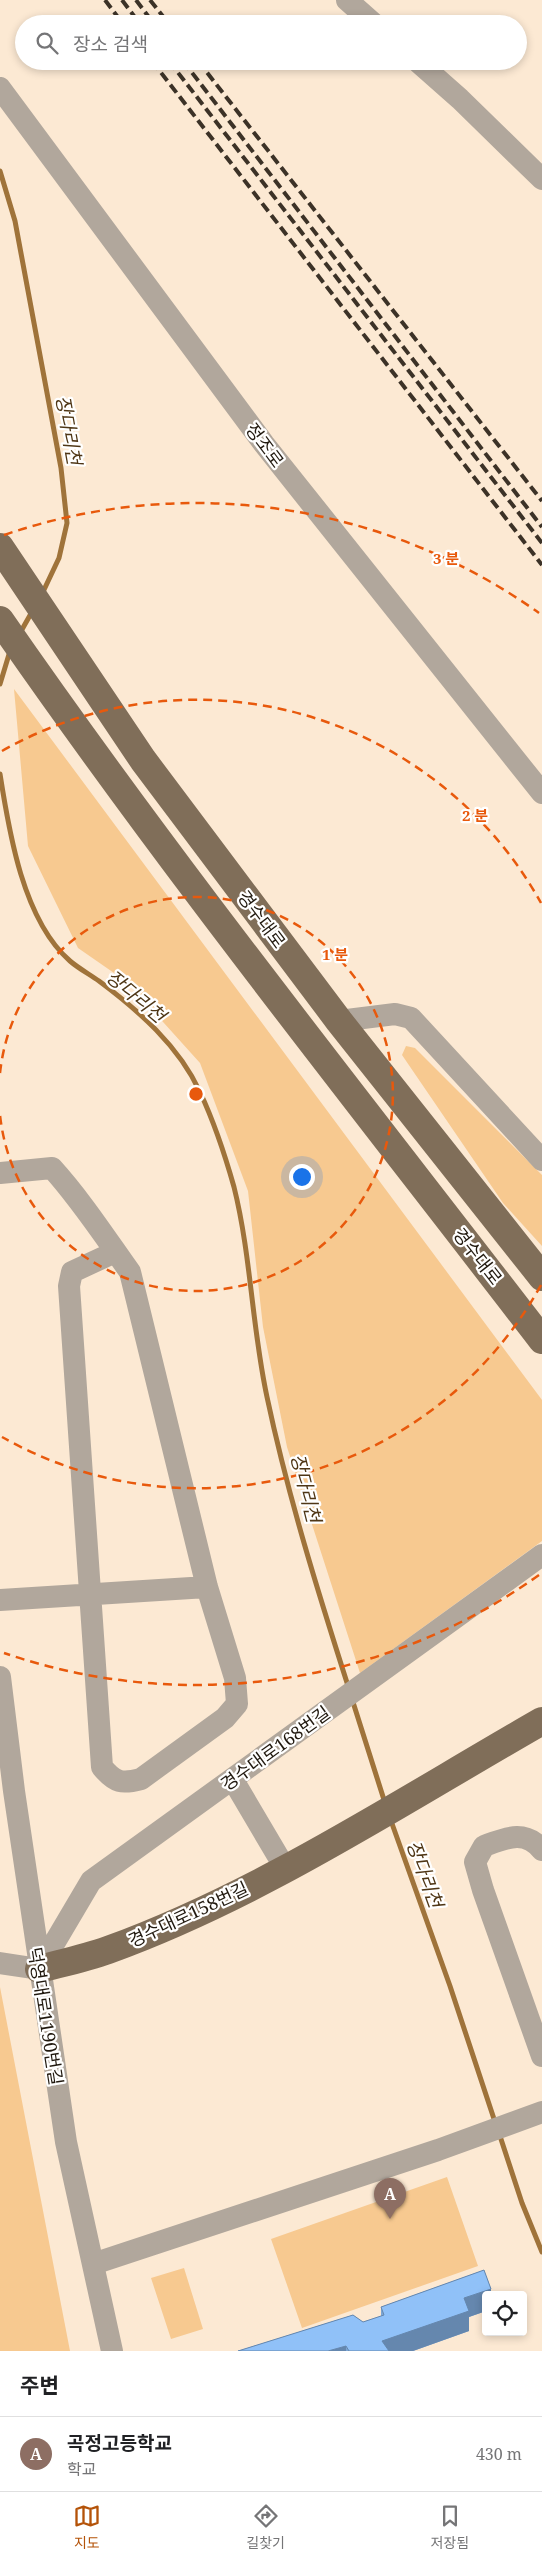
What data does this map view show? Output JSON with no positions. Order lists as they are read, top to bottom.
{
  "streets": {
    "main road": ["경수대로", "경수대로158번길"],
    "street": ["정조로", "경수대로168번길", "덕영대로1190번길"]
  },
  "crossings": [
    ["경수대로168번길", "경수대로158번길"],
    ["경수대로168번길", "덕영대로1190번길"],
    ["경수대로158번길", "덕영대로1190번길"]
  ],
  "water": ["장다리천"],
  "page": {
    "search": "장소 검색",
    "pins": "A",
    "heading": "주변",
    "list": [
      {
        "mark": "A",
        "name": "곡정고등학교",
        "note": "학교",
        "value": "430 m"
      }
    ],
    "nav": ["지도", "길찾기", "저장됨"]
  },
  "rings": ["3 분", "2 분", "1 분"]
}
